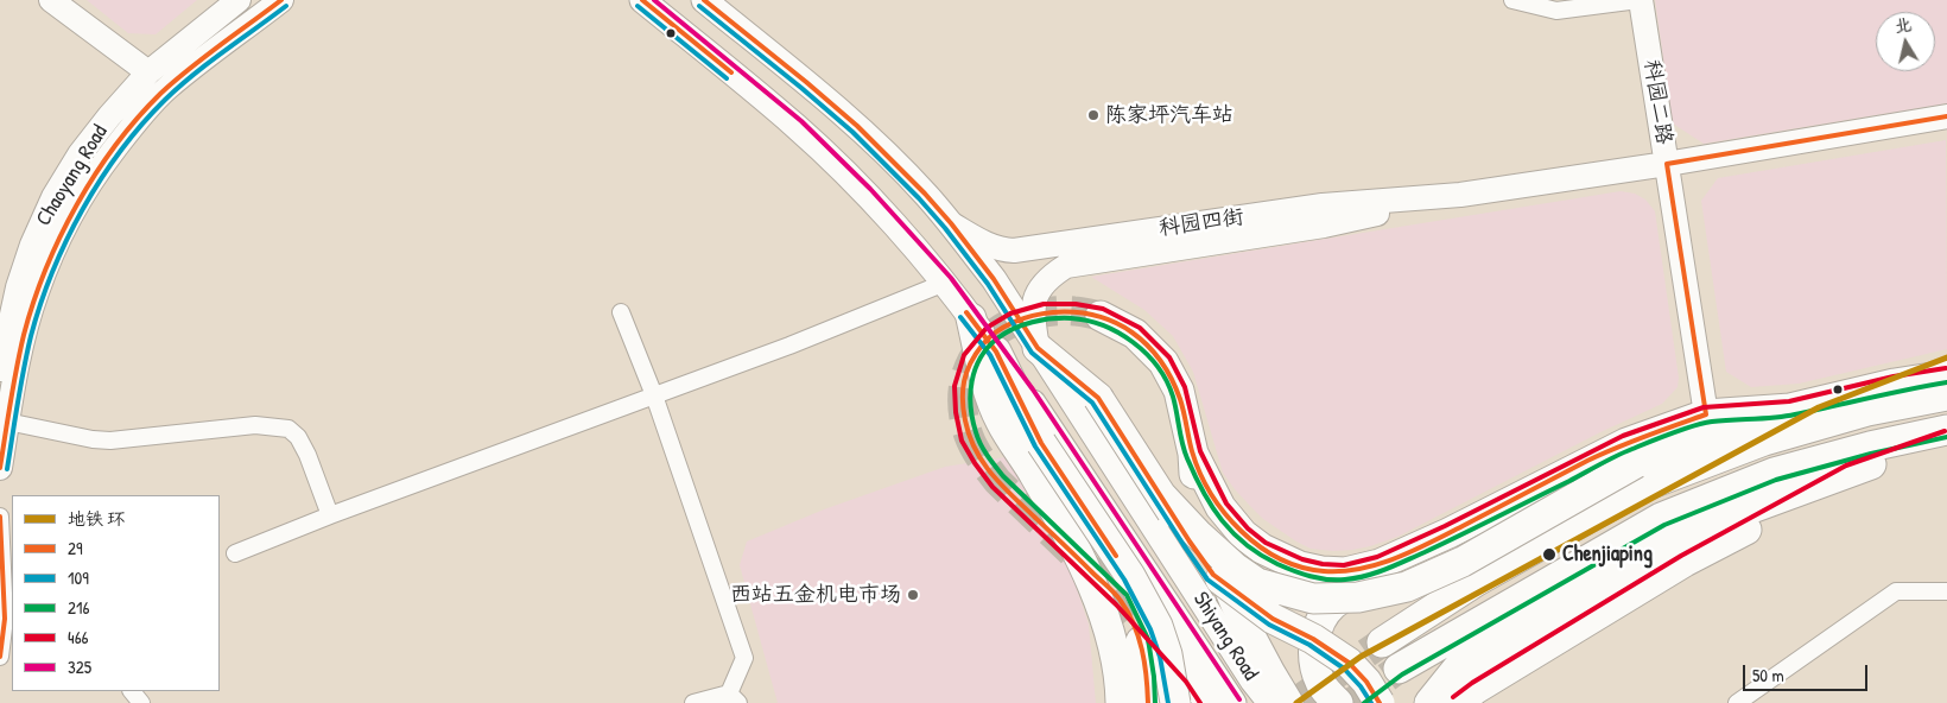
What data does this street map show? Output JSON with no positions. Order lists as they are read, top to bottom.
{
  "streets": {
    "main road": ["Shiyang Road"],
    "street": ["科园二路", "Chaoyang Road", "科园四街"]
  },
  "crossings": [
    ["科园二路", "科园四街"],
    ["科园四街", "Shiyang Road"]
  ],
  "places": ["陈家坪汽车站", "Chenjiaping", "西站五金机电市场"],
  "lines": [
    "transit line 29",
    "transit line 325",
    "transit line 109",
    "transit line 466",
    "transit line 216",
    "metro line 环"
  ],
  "legend": [
    "地铁 环",
    "29",
    "109",
    "216",
    "466",
    "325"
  ],
  "scale_bar": "50 m",
  "north": "top"
}
